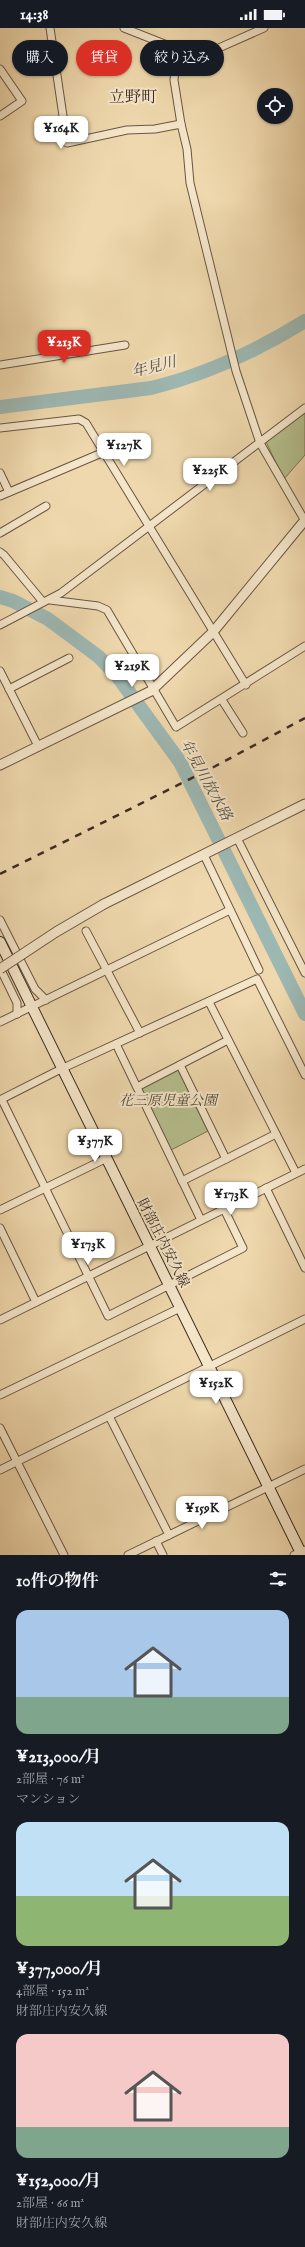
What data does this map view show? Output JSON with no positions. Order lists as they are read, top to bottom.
{
  "streets": {
    "main road": ["財部庄内安久線"]
  },
  "districts": ["立野町"],
  "water": ["年見川", "年見川放水路"],
  "parks": ["花三原児童公園"],
  "page": {
    "status": "14:38",
    "chip": ["購入", "賃貸", "絞り込み"],
    "price": [
      "¥164K",
      "¥213K",
      "¥127K",
      "¥225K",
      "¥219K",
      "¥377K",
      "¥173K",
      "¥173K",
      "¥152K",
      "¥159K"
    ],
    "heading": "10件の物件",
    "list": [
      {
        "name": "¥213,000/月",
        "note": "2部屋 · 76 m² · マンション"
      },
      {
        "name": "¥377,000/月",
        "note": "4部屋 · 152 m² · 財部庄内安久線"
      },
      {
        "name": "¥152,000/月",
        "note": "2部屋 · 66 m² · 財部庄内安久線"
      }
    ]
  }
}
